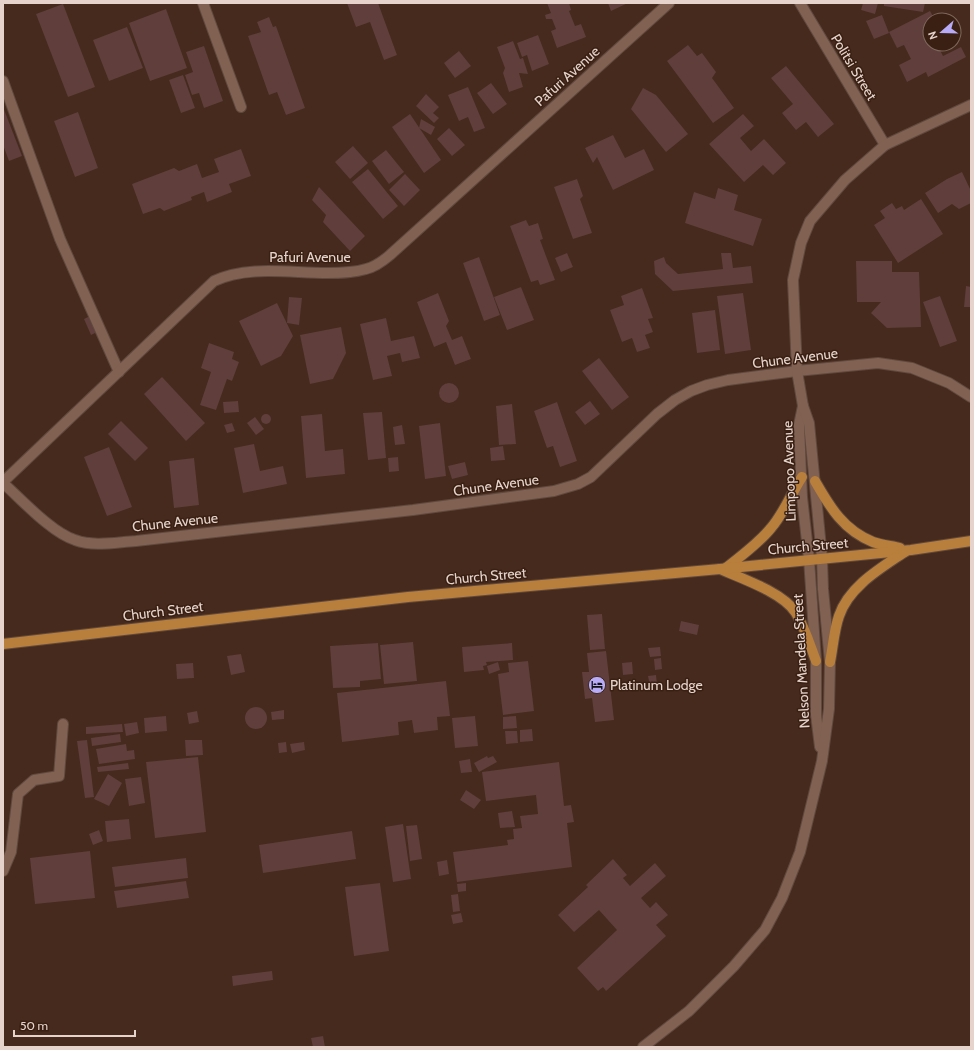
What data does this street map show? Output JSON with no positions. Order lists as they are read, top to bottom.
{
  "streets": {
    "main road": ["Church Street"],
    "street": [
      "Politsi Street",
      "Pafuri Avenue",
      "Chune Avenue",
      "Limpopo Avenue",
      "Nelson Mandela Street"
    ]
  },
  "crossings": [
    ["Politsi Street", "Limpopo Avenue"],
    ["Pafuri Avenue", "Chune Avenue"],
    ["Chune Avenue", "Limpopo Avenue"],
    ["Limpopo Avenue", "Church Street"],
    ["Limpopo Avenue", "Nelson Mandela Street"],
    ["Church Street", "Nelson Mandela Street"]
  ],
  "places": {
    "hotel": ["Platinum Lodge"]
  },
  "scale_bar": "50 m",
  "north": "left"
}
